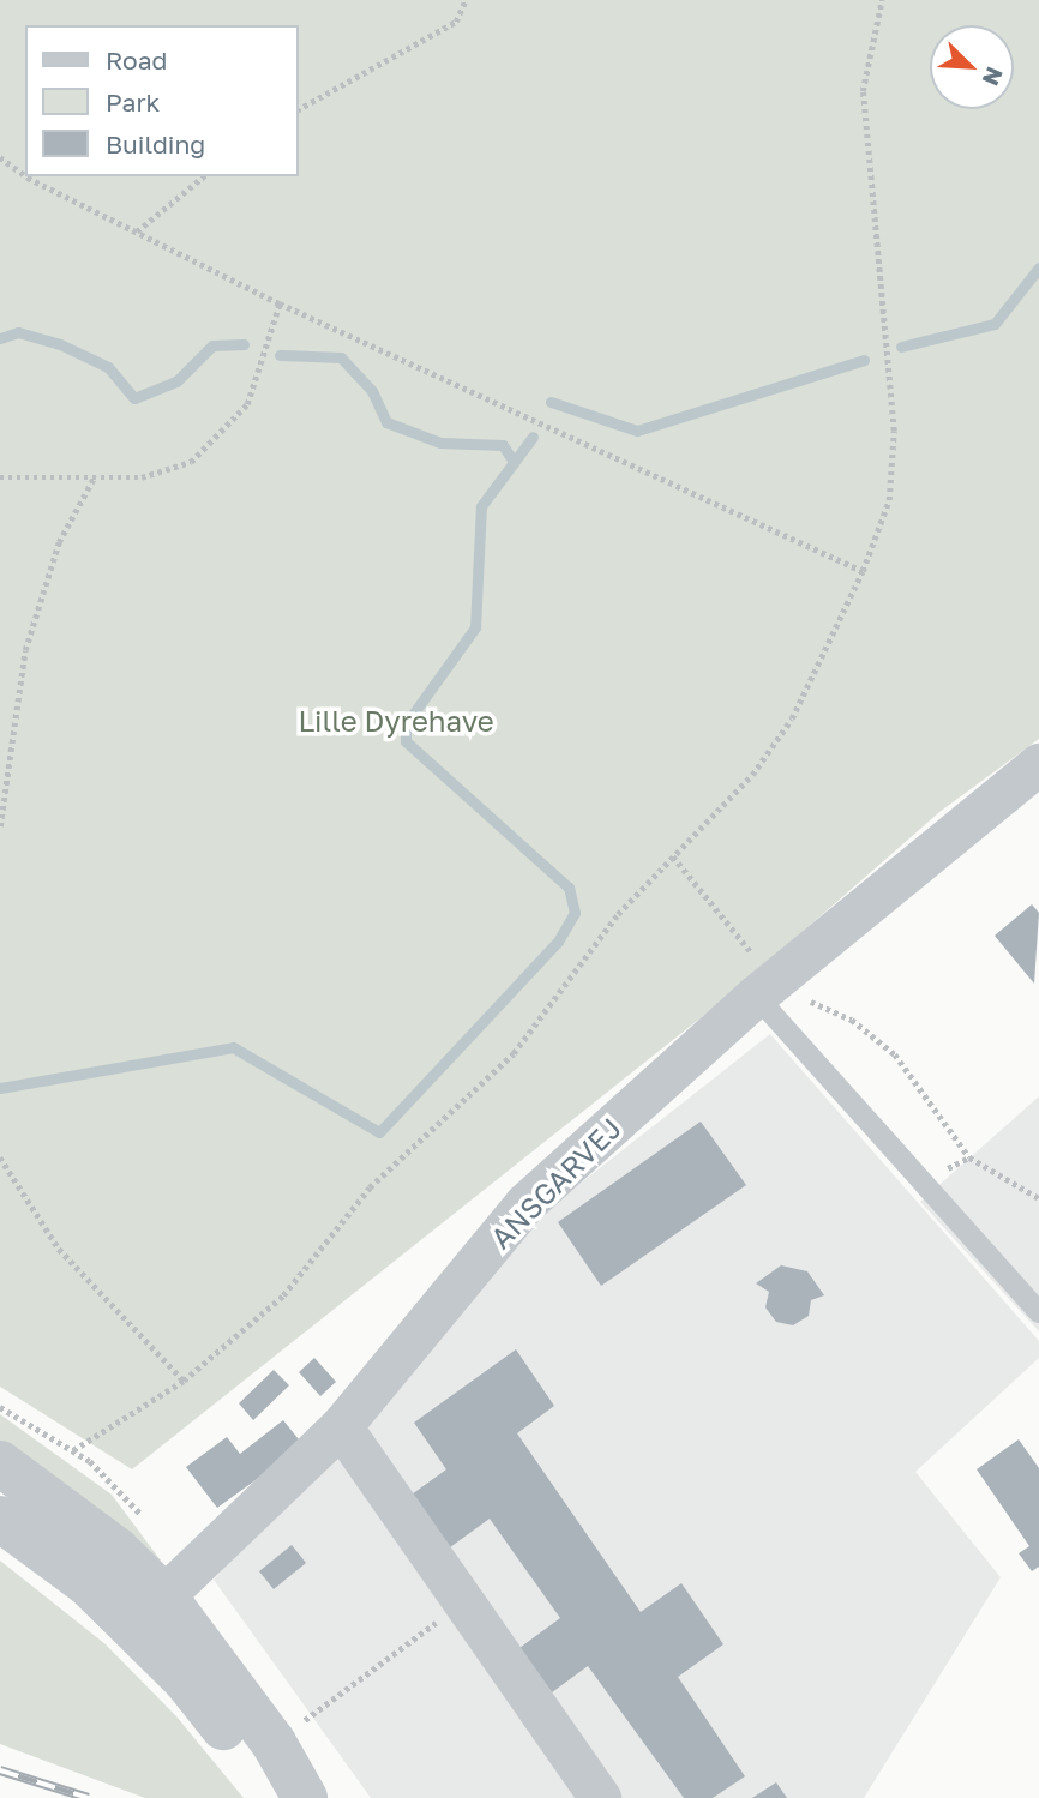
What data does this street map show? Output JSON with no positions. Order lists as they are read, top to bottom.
{
  "streets": {
    "street": ["ANSGARVEJ"]
  },
  "parks": ["Lille Dyrehave"],
  "legend": ["Road", "Park", "Building"],
  "north": "bottom right"
}
